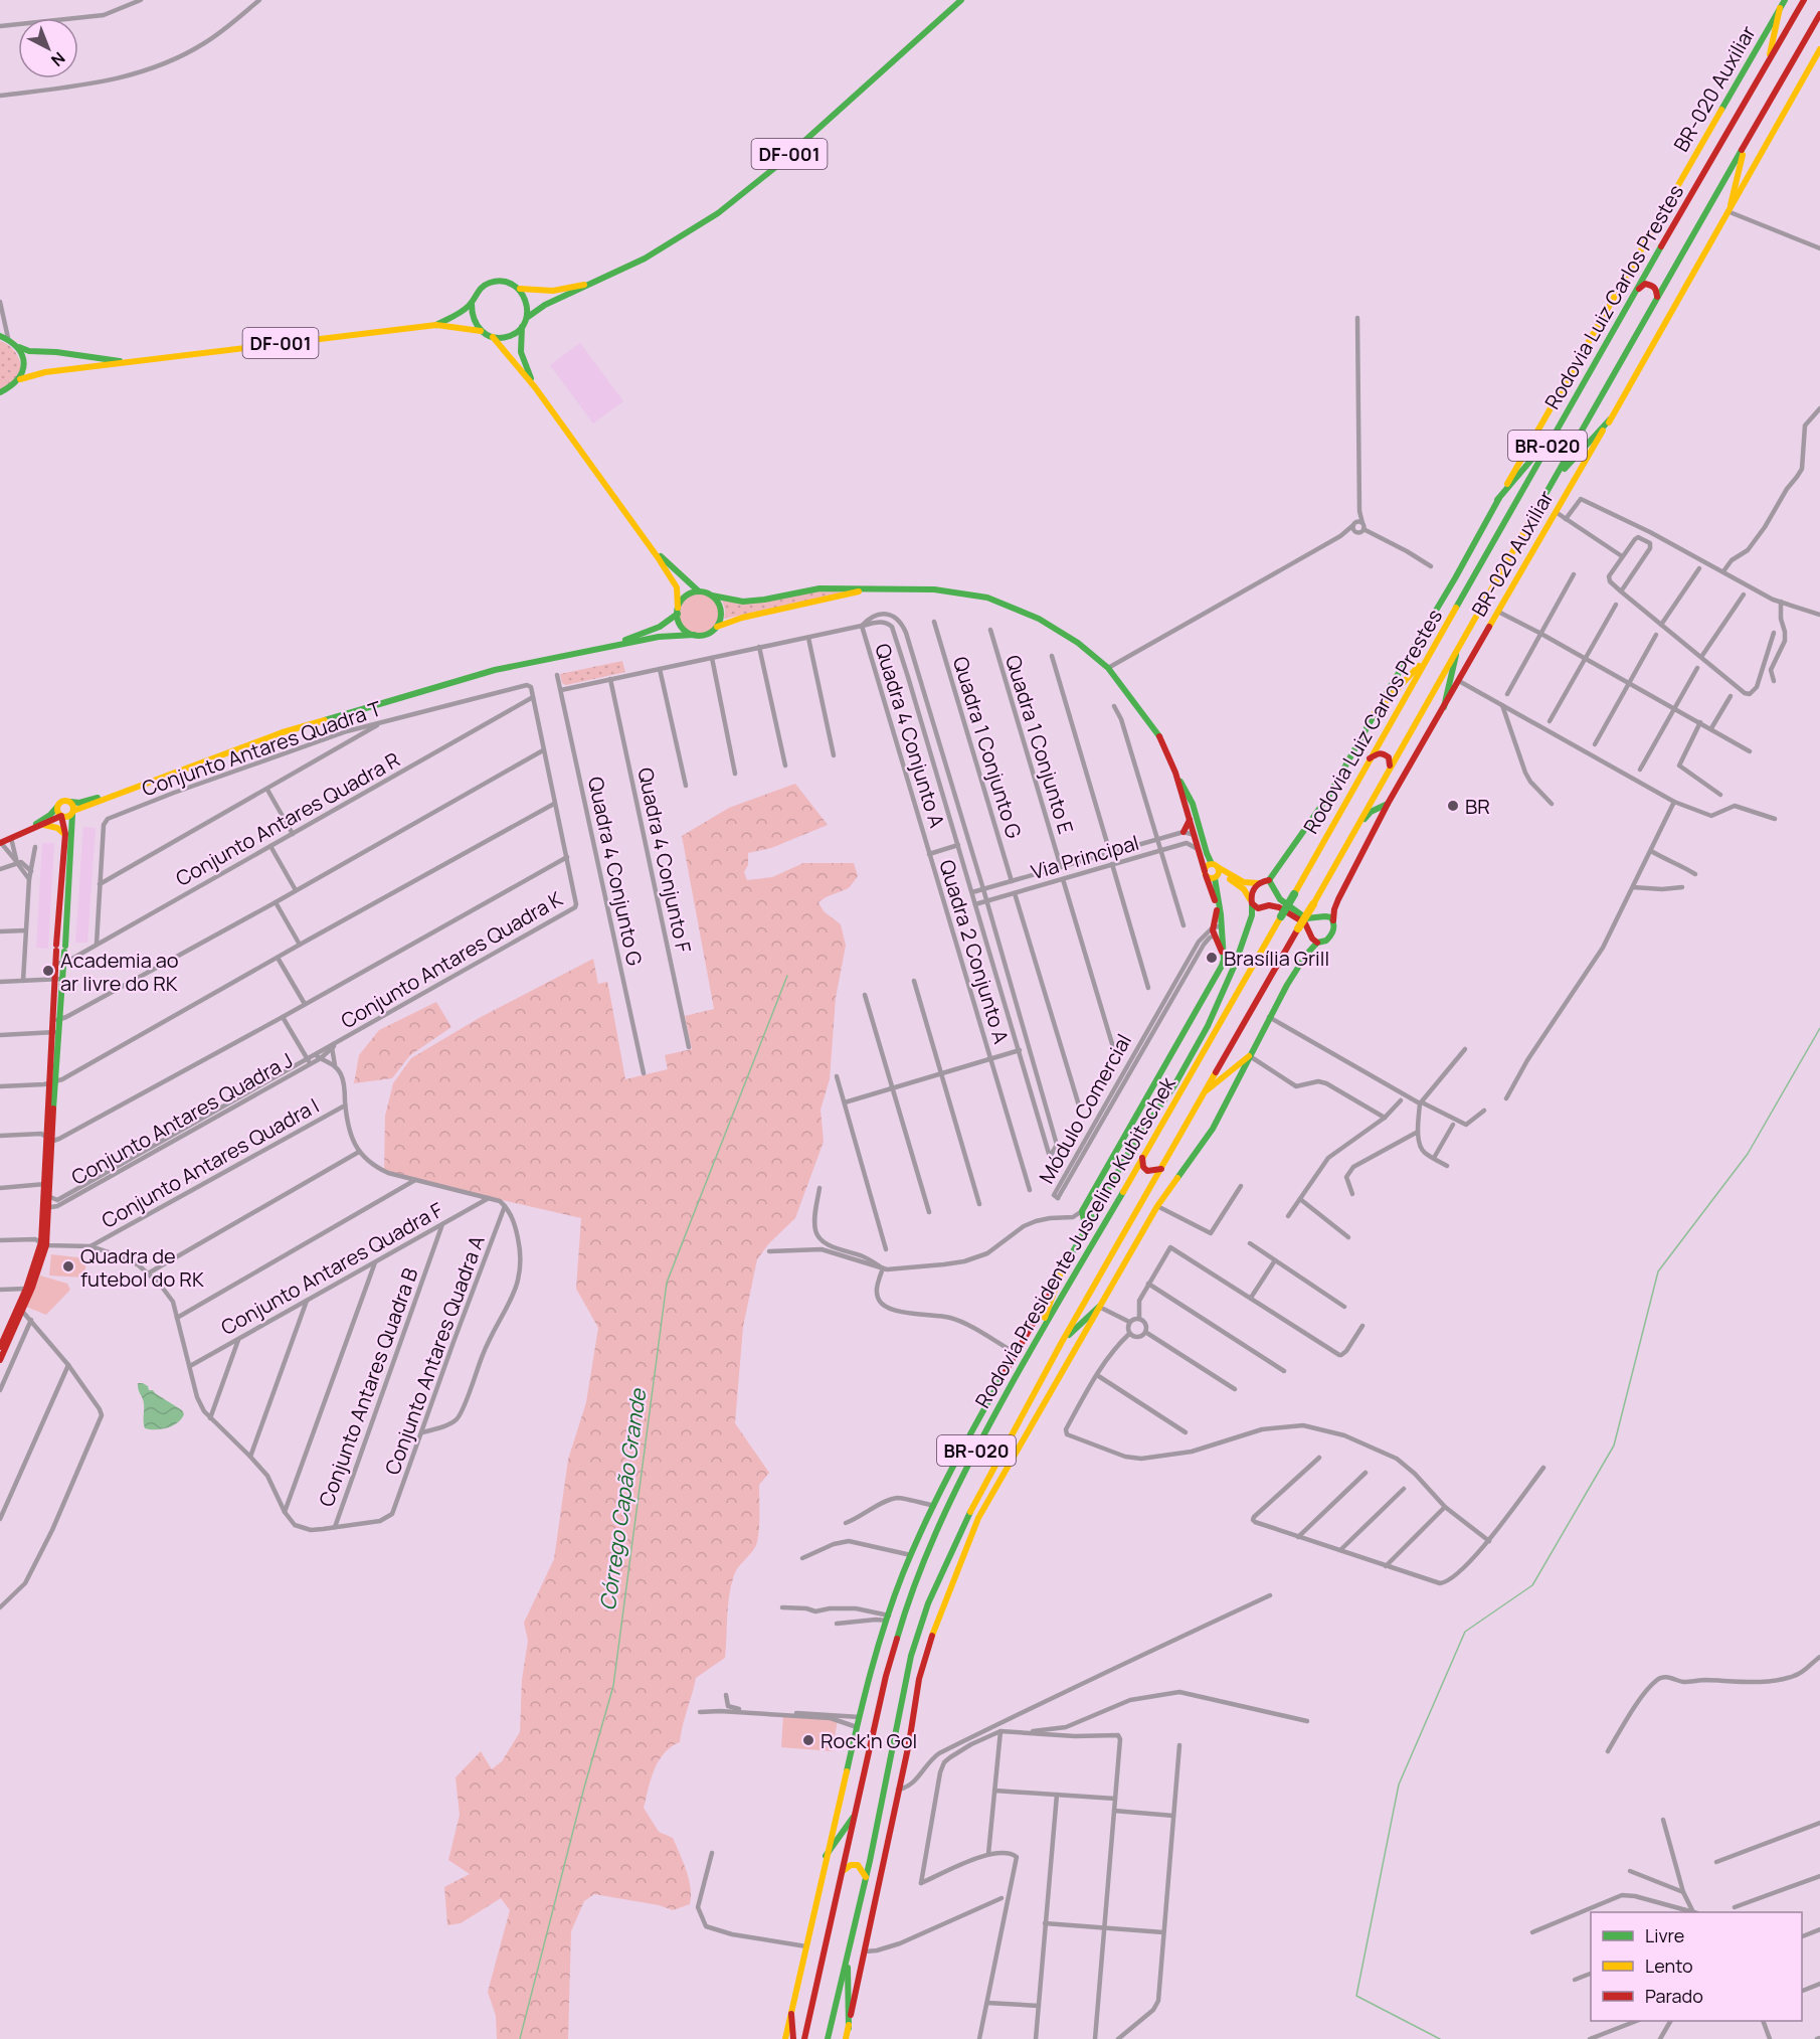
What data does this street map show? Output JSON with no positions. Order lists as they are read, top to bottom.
{
  "streets": {
    "main road": [
      "BR-020 Auxiliar",
      "DF-001",
      "Rodovia Luiz Carlos Prestes",
      "BR-020",
      "Rodovia Presidente Juscelino Kubitschek"
    ],
    "street": [
      "Quadra 4 Conjunto A",
      "Quadra 1 Conjunto E",
      "Quadra 1 Conjunto G",
      "Conjunto Antares Quadra T",
      "Conjunto Antares Quadra R",
      "Via Principal",
      "Quadra 4 Conjunto F",
      "Quadra 4 Conjunto G",
      "Quadra 2 Conjunto A",
      "Conjunto Antares Quadra K",
      "Módulo Comercial",
      "Conjunto Antares Quadra J",
      "Conjunto Antares Quadra I",
      "Conjunto Antares Quadra F",
      "Conjunto Antares Quadra A",
      "Conjunto Antares Quadra B"
    ]
  },
  "crossings": [
    ["Rodovia Luiz Carlos Prestes", "Rodovia Presidente Juscelino Kubitschek"],
    ["Quadra 4 Conjunto A", "Quadra 2 Conjunto A"],
    ["Quadra 1 Conjunto E", "Via Principal"],
    ["Quadra 1 Conjunto G", "Via Principal"],
    ["Conjunto Antares Quadra T", "Conjunto Antares Quadra R"],
    ["Conjunto Antares Quadra K", "Conjunto Antares Quadra J"],
    ["Conjunto Antares Quadra F", "Conjunto Antares Quadra B"],
    ["Conjunto Antares Quadra A", "Conjunto Antares Quadra B"]
  ],
  "water": ["Córrego Capão Grande"],
  "places": [
    "BR",
    "Brasília Grill",
    "Academia ao ar livre do RK",
    "Quadra de futebol do RK",
    "Rock'n Gol"
  ],
  "legend": ["Livre", "Lento", "Parado"],
  "north": "bottom right"
}
